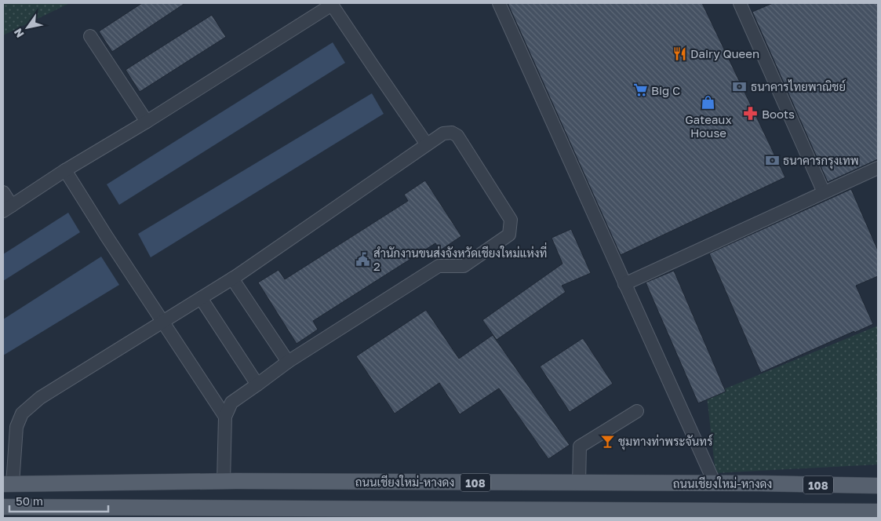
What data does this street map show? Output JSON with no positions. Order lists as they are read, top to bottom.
{
  "streets": {
    "main road": ["ถนนเชียงใหม่-หางดง", "108"]
  },
  "places": {
    "restaurant": ["Dairy Queen"],
    "bank": ["ธนาคารไทยพาณิชย์", "ธนาคารกรุงเทพ"],
    "supermarket": ["Big C"],
    "shop": ["Gateaux House"],
    "pharmacy": ["Boots"],
    "public building": ["สำนักงานขนส่งจังหวัดเชียงใหม่แห่งที่ 2"],
    "bar": ["ชุมทางท่าพระจันทร์"]
  },
  "scale_bar": "50 m",
  "north": "bottom left"
}
